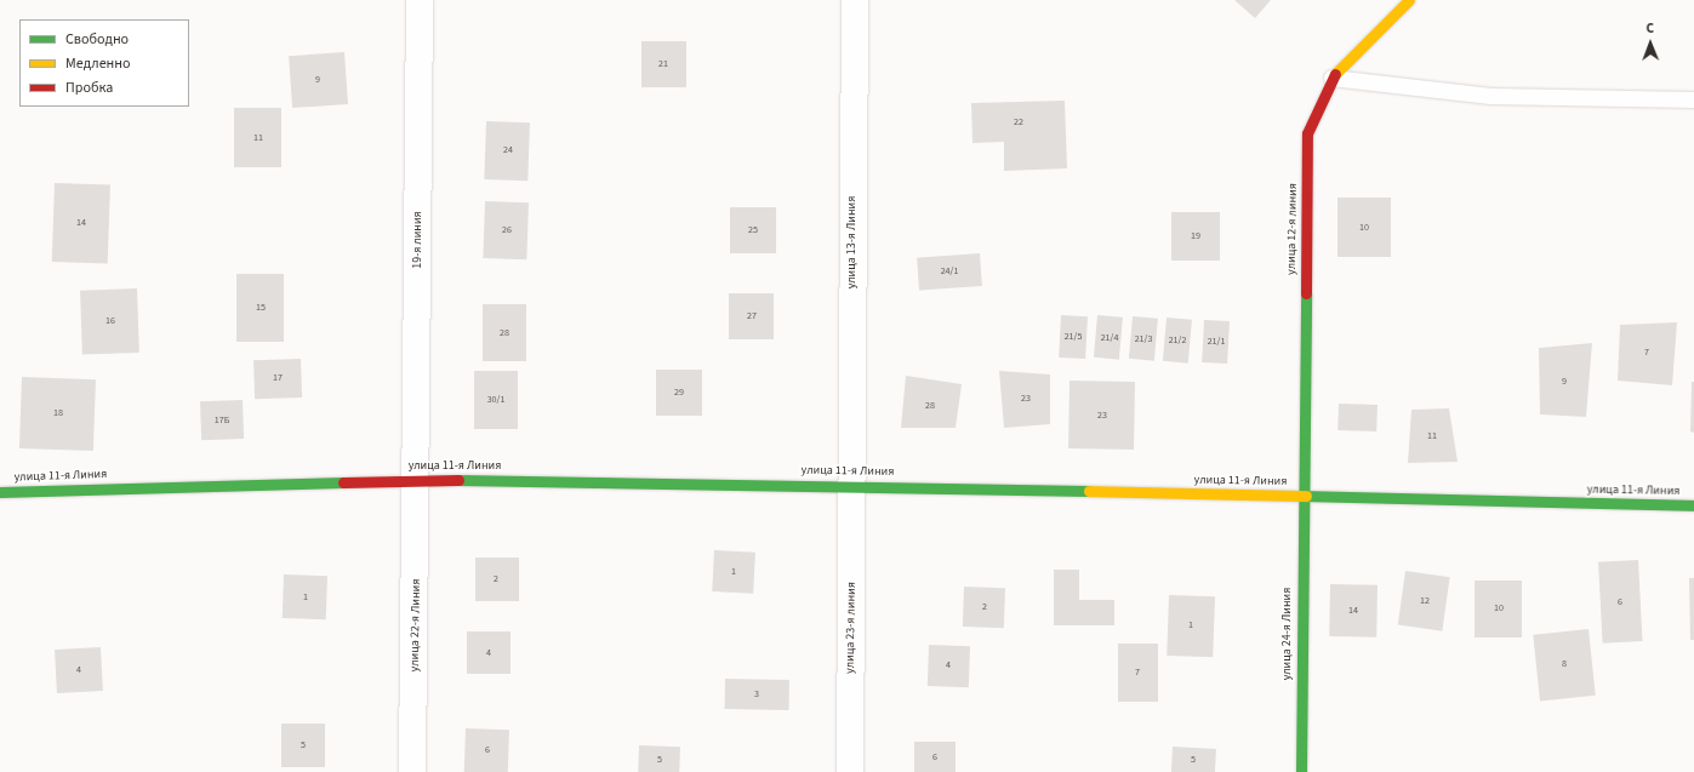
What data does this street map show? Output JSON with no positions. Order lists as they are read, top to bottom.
{
  "streets": {
    "street": [
      "улица 12-я линия",
      "19-я линия",
      "улица 13-я Линия",
      "улица 11-я Линия",
      "улица 22-я Линия",
      "улица 23-я линия",
      "улица 24-я Линия"
    ]
  },
  "crossings": [
    ["улица 12-я линия", "улица 11-я Линия"],
    ["улица 12-я линия", "улица 24-я Линия"],
    ["19-я линия", "улица 11-я Линия"],
    ["19-я линия", "улица 22-я Линия"],
    ["улица 13-я Линия", "улица 11-я Линия"],
    ["улица 13-я Линия", "улица 23-я линия"],
    ["улица 11-я Линия", "улица 22-я Линия"],
    ["улица 11-я Линия", "улица 23-я линия"],
    ["улица 11-я Линия", "улица 24-я Линия"]
  ],
  "house_numbers": [
    "21",
    "9",
    "22",
    "11",
    "24",
    "14",
    "10",
    "26",
    "25",
    "19",
    "24/1",
    "15",
    "27",
    "16",
    "28",
    "21/5",
    "21/4",
    "21/3",
    "21/2",
    "21/1",
    "7",
    "17",
    "9",
    "29",
    "23",
    "30/1",
    "28",
    "18",
    "23",
    "17Б",
    "11",
    "1",
    "2",
    "1",
    "12",
    "6",
    "2",
    "10",
    "14",
    "1",
    "4",
    "8",
    "4",
    "4",
    "7",
    "3",
    "5",
    "6",
    "6",
    "5",
    "5"
  ],
  "legend": ["Свободно", "Медленно", "Пробка"],
  "north": "top"
}
